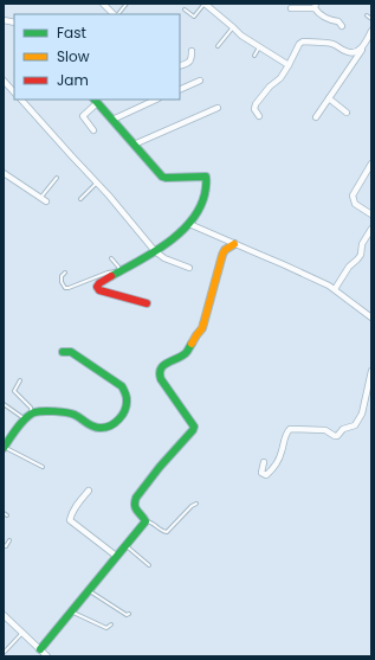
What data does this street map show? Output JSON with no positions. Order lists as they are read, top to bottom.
{
  "legend": ["Fast", "Slow", "Jam"]
}
